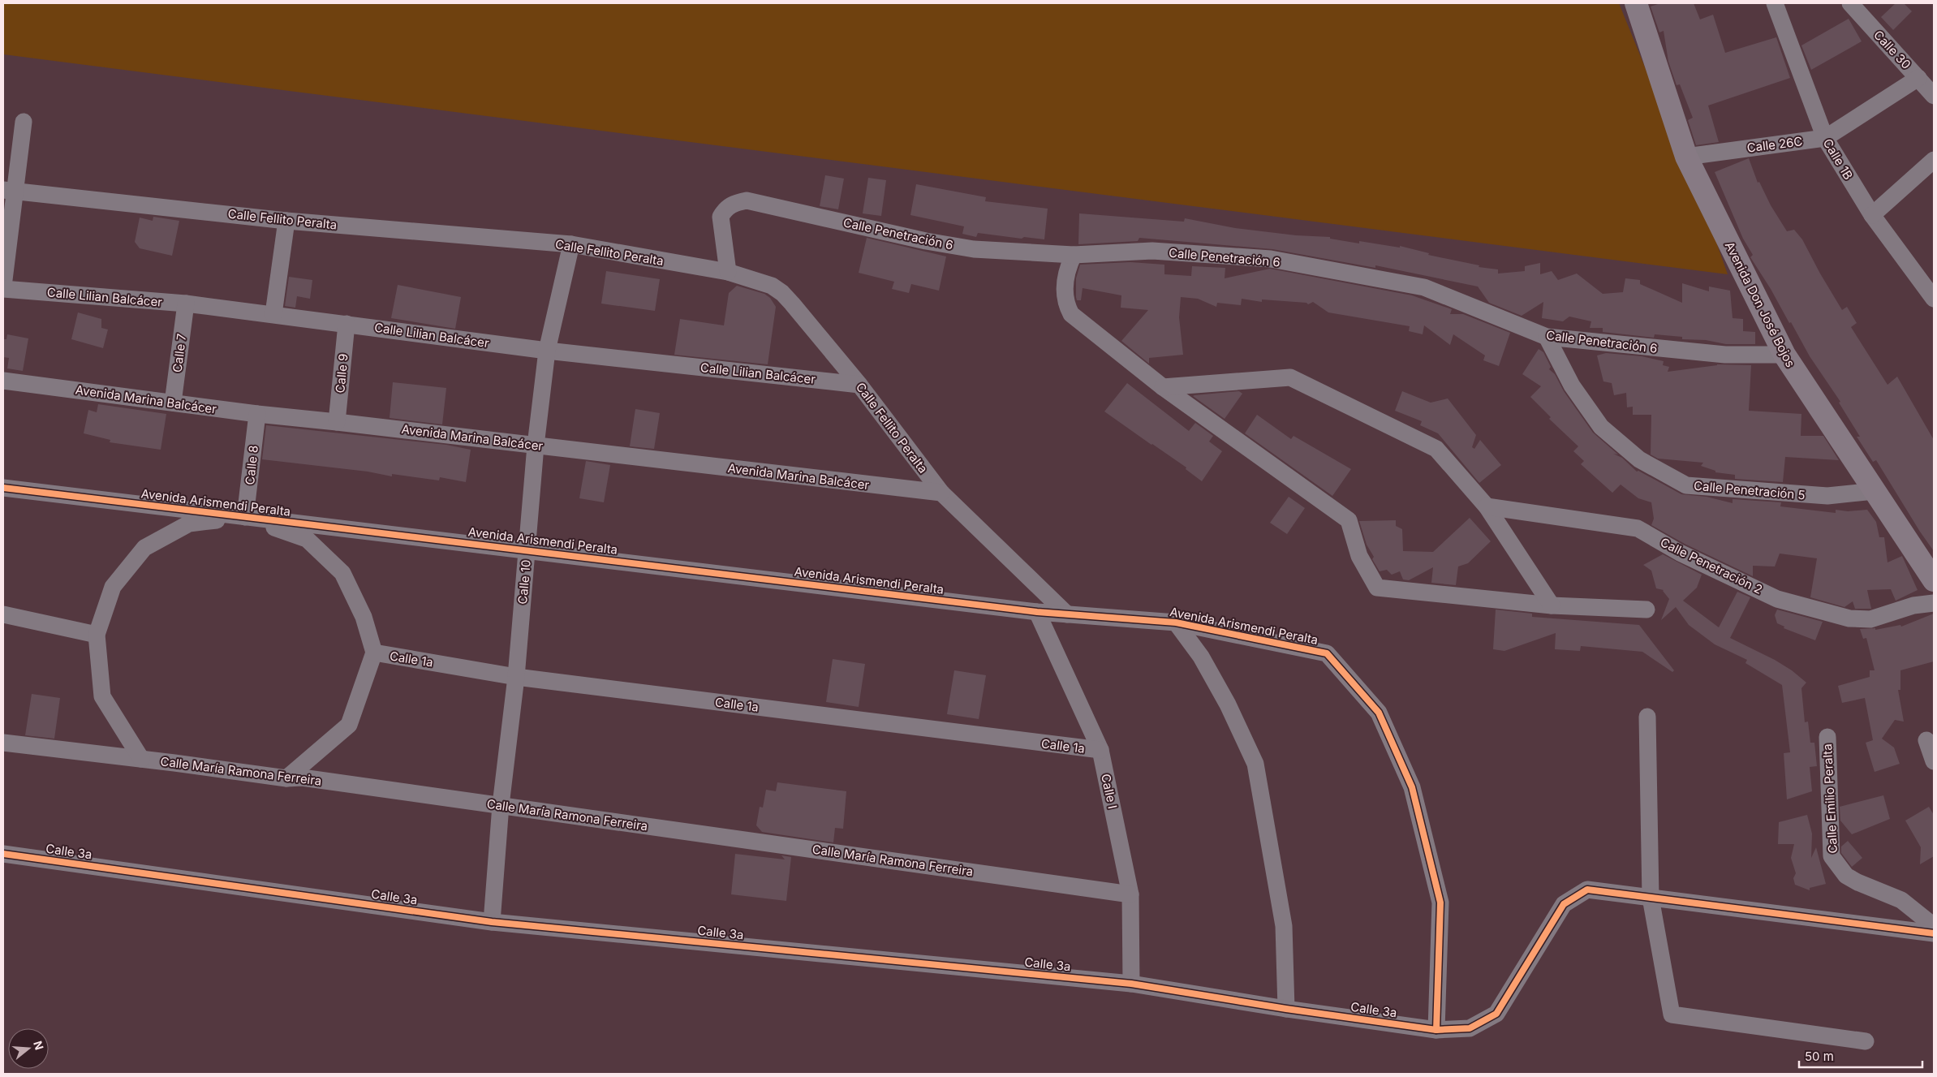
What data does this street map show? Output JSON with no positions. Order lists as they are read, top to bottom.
{
  "streets": {
    "street": [
      "Calle 30",
      "Calle 26C",
      "Calle 1B",
      "Calle Fellito Peralta",
      "Calle Penetración 6",
      "Calle Lilian Balcácer",
      "Avenida Don José Bojos",
      "Calle 7",
      "Calle 9",
      "Avenida Marina Balcácer",
      "Calle 8",
      "Calle Penetración 5",
      "Avenida Arismendi Peralta",
      "Calle Penetración 2",
      "Calle 10",
      "Calle 1a",
      "Calle María Ramona Ferreira",
      "Calle I",
      "Calle Emilio Peralta",
      "Calle 3a"
    ]
  },
  "crossings": [
    ["Calle 30", "Calle 26C"],
    ["Calle 26C", "Calle 1B"],
    ["Calle 26C", "Avenida Don José Bojos"],
    ["Calle Fellito Peralta", "Calle Penetración 6"],
    ["Calle Fellito Peralta", "Calle Lilian Balcácer"],
    ["Calle Fellito Peralta", "Avenida Marina Balcácer"],
    ["Calle Fellito Peralta", "Avenida Arismendi Peralta"],
    ["Calle Fellito Peralta", "Calle 10"],
    ["Calle Penetración 6", "Avenida Don José Bojos"],
    ["Calle Penetración 6", "Calle Penetración 5"],
    ["Calle Lilian Balcácer", "Calle 7"],
    ["Calle Lilian Balcácer", "Calle 9"],
    ["Calle Lilian Balcácer", "Calle 10"],
    ["Avenida Don José Bojos", "Calle Penetración 5"],
    ["Calle 7", "Avenida Marina Balcácer"],
    ["Calle 9", "Avenida Marina Balcácer"],
    ["Avenida Marina Balcácer", "Calle 8"],
    ["Avenida Marina Balcácer", "Calle 10"],
    ["Calle 8", "Avenida Arismendi Peralta"],
    ["Avenida Arismendi Peralta", "Calle 10"],
    ["Avenida Arismendi Peralta", "Calle I"],
    ["Avenida Arismendi Peralta", "Calle 3a"],
    ["Calle 10", "Calle 1a"],
    ["Calle 10", "Calle María Ramona Ferreira"],
    ["Calle 10", "Calle 3a"],
    ["Calle 1a", "Calle I"],
    ["Calle María Ramona Ferreira", "Calle I"],
    ["Calle I", "Calle 3a"]
  ],
  "scale_bar": "50 m",
  "north": "right"
}
